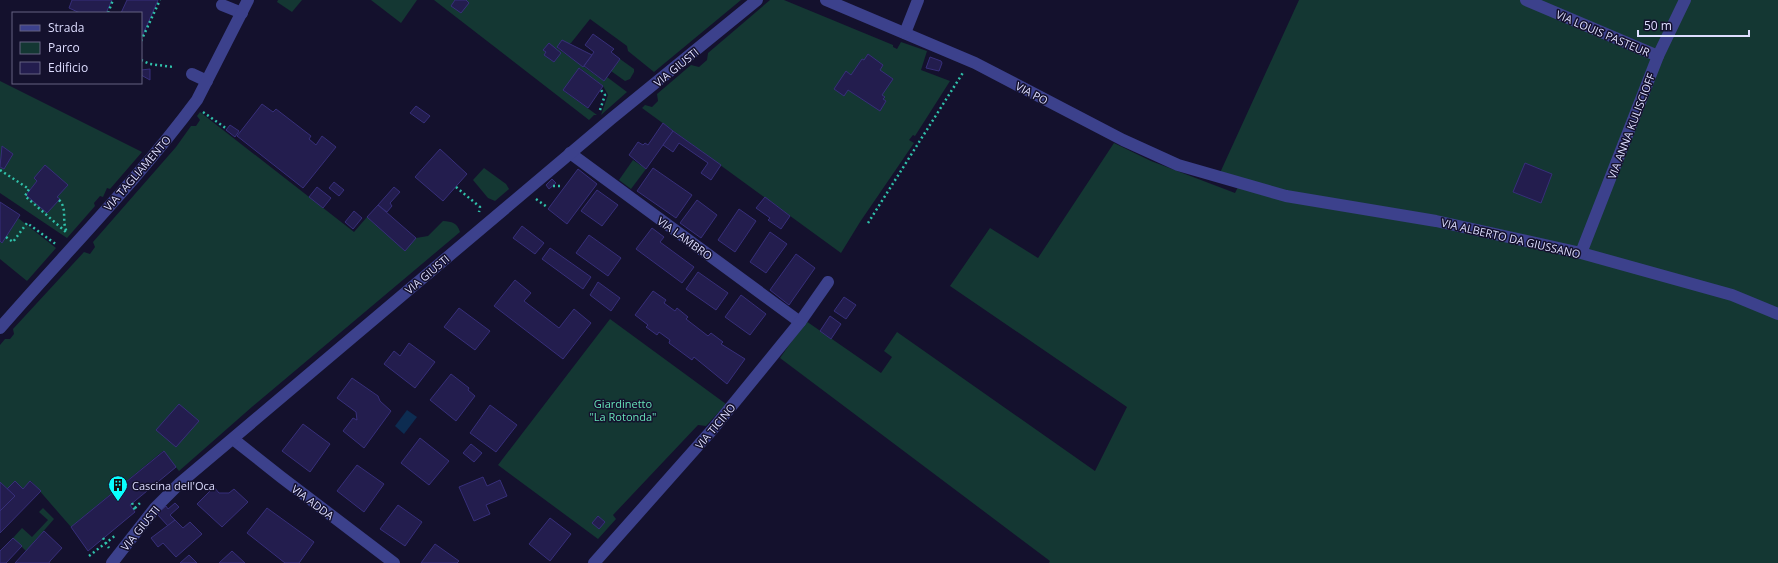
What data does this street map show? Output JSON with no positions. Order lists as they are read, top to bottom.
{
  "streets": {
    "street": [
      "VIA LOUIS PASTEUR",
      "VIA GIUSTI",
      "VIA PO",
      "VIA ANNA KULISCIOFF",
      "VIA TAGLIAMENTO",
      "VIA LAMBRO",
      "VIA ALBERTO DA GIUSSANO",
      "VIA TICINO",
      "VIA ADDA"
    ]
  },
  "crossings": [
    ["VIA LOUIS PASTEUR", "VIA ANNA KULISCIOFF"],
    ["VIA GIUSTI", "VIA LAMBRO"],
    ["VIA GIUSTI", "VIA ADDA"],
    ["VIA PO", "VIA ALBERTO DA GIUSSANO"],
    ["VIA ANNA KULISCIOFF", "VIA ALBERTO DA GIUSSANO"],
    ["VIA LAMBRO", "VIA TICINO"]
  ],
  "parks": ["Giardinetto \"La Rotonda\""],
  "places": {
    "building": ["Cascina dell'Oca"]
  },
  "legend": ["Strada", "Parco", "Edificio"],
  "scale_bar": "50 m"
}
